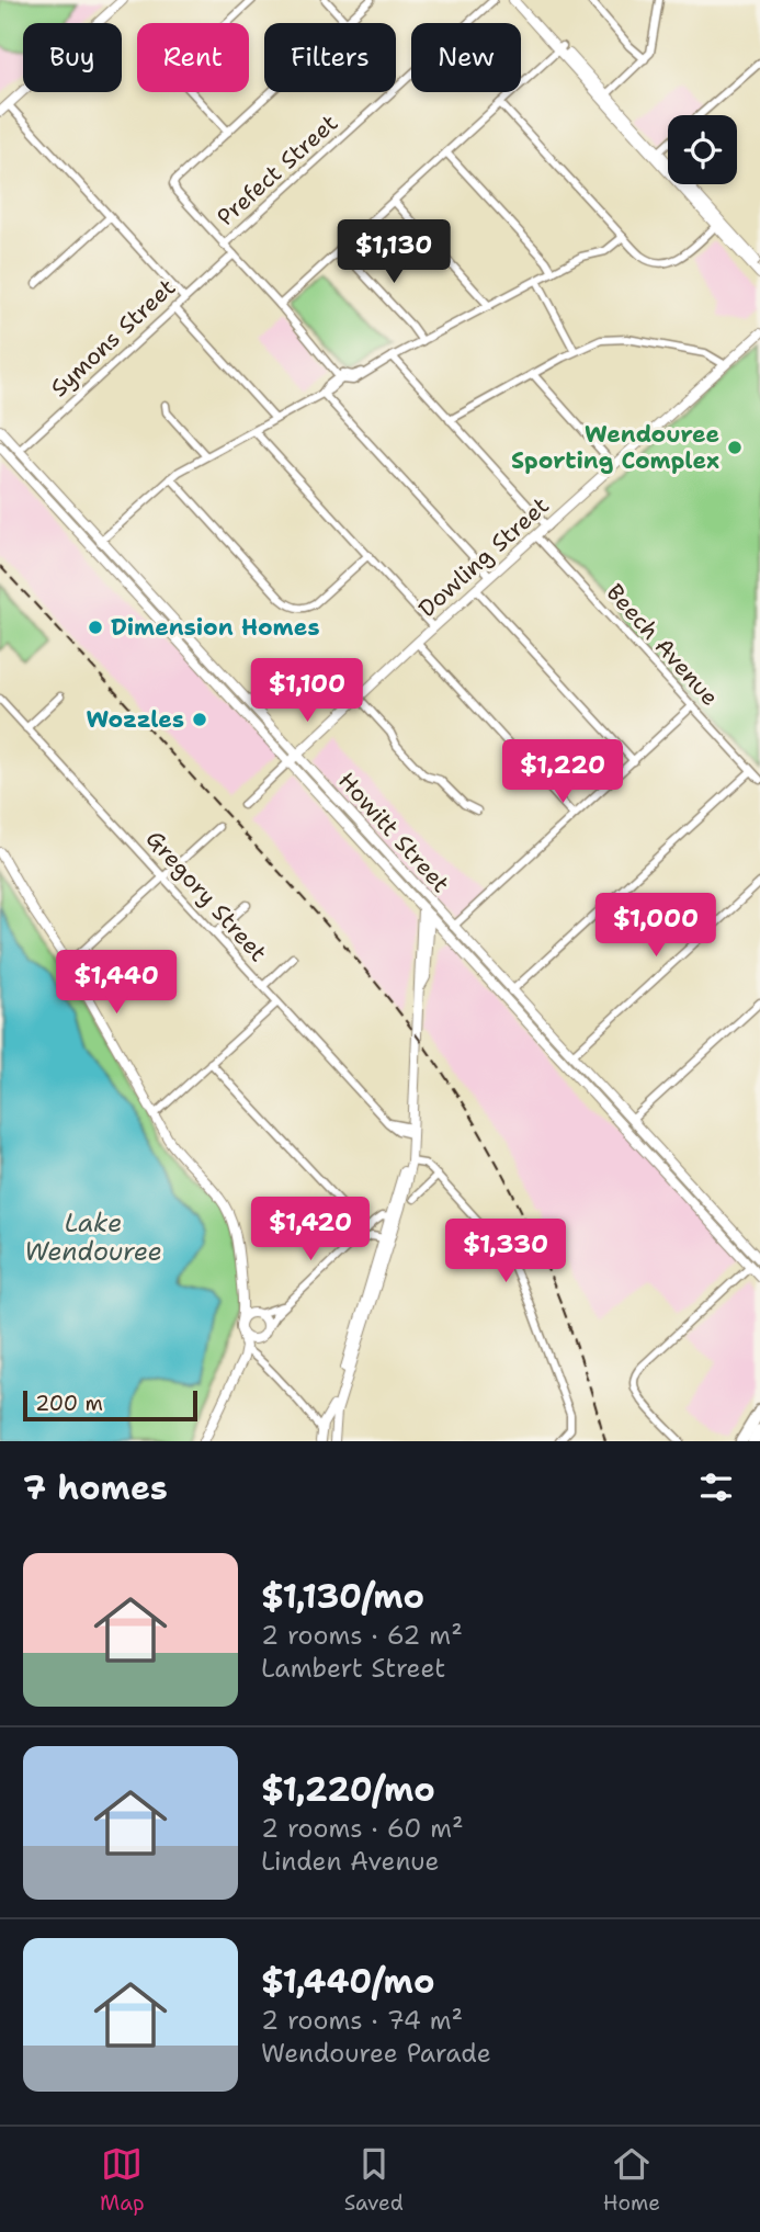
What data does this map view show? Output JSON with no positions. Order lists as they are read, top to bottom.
{
  "streets": {
    "main road": ["Dowling Street", "Howitt Street"],
    "street": [
      "Prefect Street",
      "Symons Street",
      "Beech Avenue",
      "Gregory Street"
    ]
  },
  "crossings": [
    ["Symons Street", "Howitt Street"],
    ["Dowling Street", "Beech Avenue"],
    ["Dowling Street", "Howitt Street"]
  ],
  "water": ["Lake Wendouree"],
  "places": ["Wendouree Sporting Complex", "Dimension Homes", "Wozzles"],
  "scale_bar": "200 m",
  "page": {
    "chip": [
      "Buy",
      "Rent",
      "Filters",
      "New"
    ],
    "price": [
      "$1,130",
      "$1,100",
      "$1,220",
      "$1,000",
      "$1,440",
      "$1,420",
      "$1,330"
    ],
    "scale": "200 m",
    "heading": "7 homes",
    "list": [
      {
        "name": "$1,130/mo",
        "note": "2 rooms · 62 m² · Lambert Street"
      },
      {
        "name": "$1,220/mo",
        "note": "2 rooms · 60 m² · Linden Avenue"
      },
      {
        "name": "$1,440/mo",
        "note": "2 rooms · 74 m² · Wendouree Parade"
      }
    ],
    "tabs": ["Map", "Saved", "Home"]
  }
}
